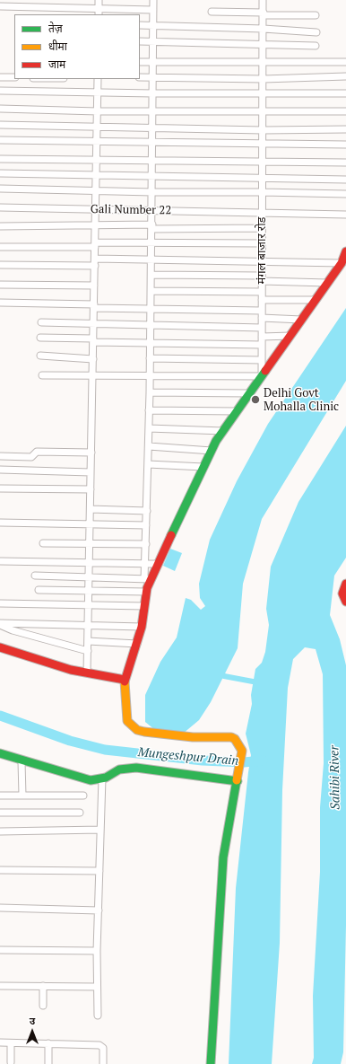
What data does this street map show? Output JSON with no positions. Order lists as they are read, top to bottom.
{
  "streets": {
    "street": ["Gali Number 22", "मंगल बाजार रोड"]
  },
  "crossings": [
    ["Gali Number 22", "मंगल बाजार रोड"]
  ],
  "water": ["Mungeshpur Drain", "Sahibi River"],
  "places": ["Delhi Govt Mohalla Clinic"],
  "legend": ["तेज़", "धीमा", "जाम"],
  "north": "top"
}
